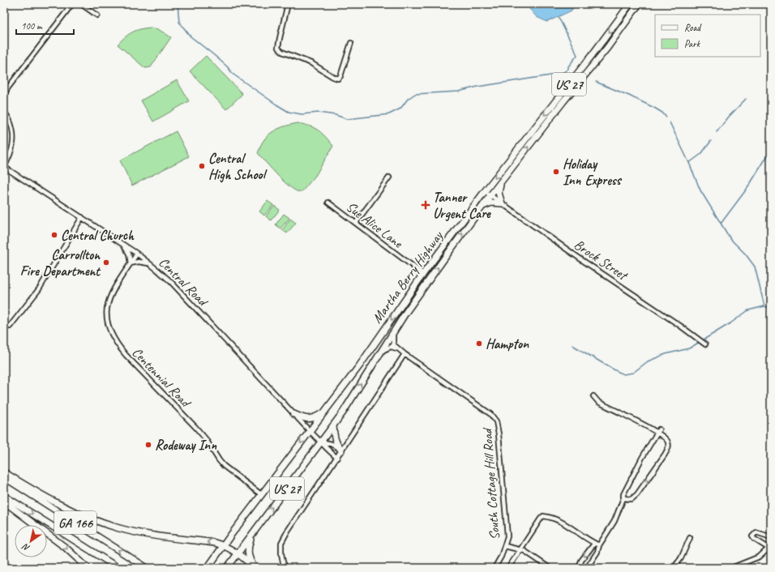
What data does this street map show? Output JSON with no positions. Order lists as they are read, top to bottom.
{
  "streets": {
    "highway": ["US 27", "Martha Berry Highway", "GA 166"],
    "street": [
      "Sue Alice Lane",
      "Brock Street",
      "Central Road",
      "Centennial Road",
      "South Cottage Hill Road"
    ]
  },
  "crossings": [
    ["Sue Alice Lane", "Martha Berry Highway"],
    ["Brock Street", "Martha Berry Highway"],
    ["Martha Berry Highway", "Central Road"],
    ["Martha Berry Highway", "Centennial Road"],
    ["Central Road", "Centennial Road"]
  ],
  "places": {
    "other": [
      "Central High School",
      "Holiday Inn Express",
      "Central Church",
      "Carrollton Fire Department",
      "Hampton",
      "Rodeway Inn"
    ],
    "health": ["Tanner Urgent Care"]
  },
  "legend": ["Road", "Park"],
  "scale_bar": "100 m",
  "north": "bottom left"
}
